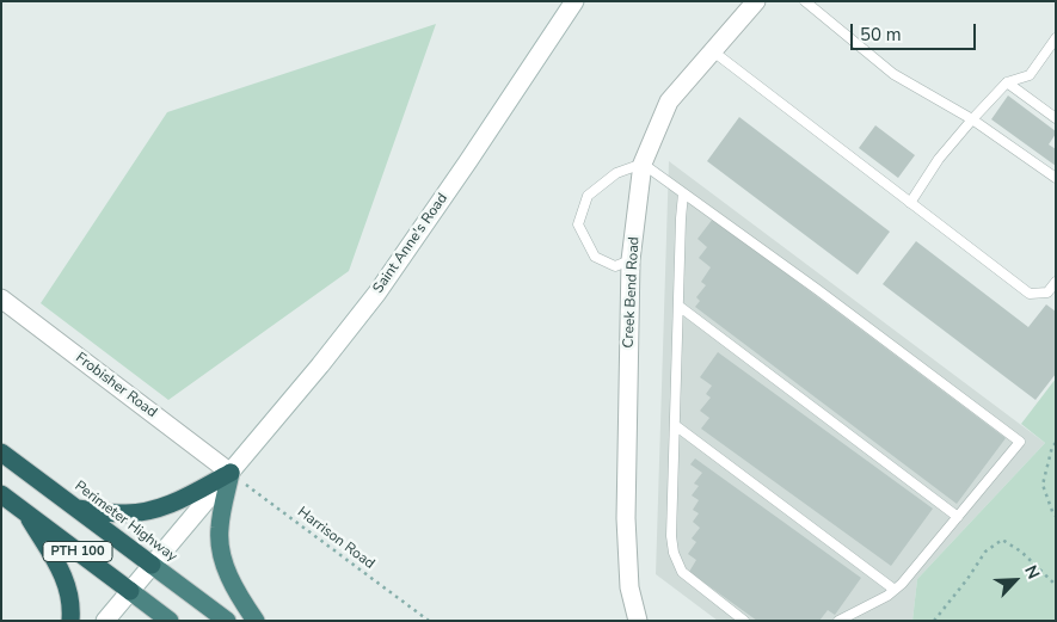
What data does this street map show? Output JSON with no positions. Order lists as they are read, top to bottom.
{
  "streets": {
    "highway": ["Perimeter Highway", "PTH 100"],
    "street": ["Saint Anne's Road", "Creek Bend Road", "Frobisher Road"],
    "path": ["Harrison Road"]
  },
  "crossings": [
    ["Saint Anne's Road", "Frobisher Road"],
    ["Saint Anne's Road", "Perimeter Highway"],
    ["Saint Anne's Road", "Harrison Road"],
    ["Saint Anne's Road", "PTH 100"],
    ["Frobisher Road", "Harrison Road"]
  ],
  "scale_bar": "50 m",
  "north": "top right"
}
